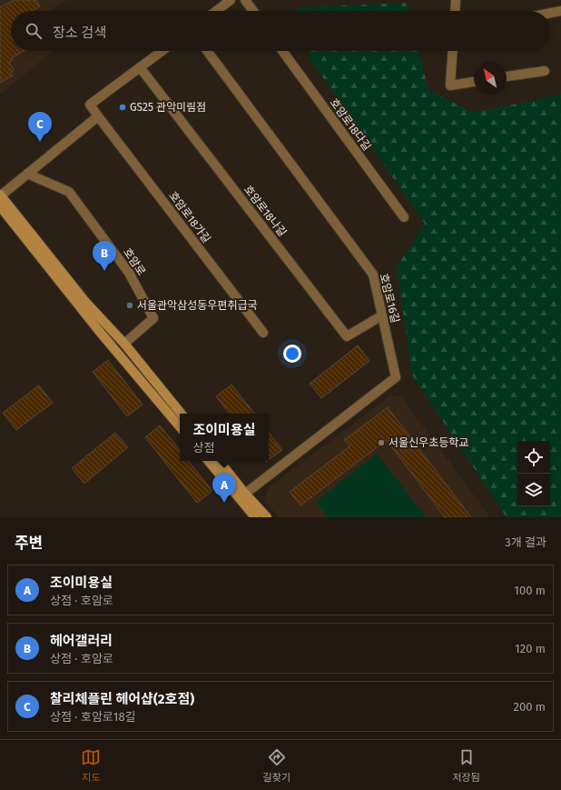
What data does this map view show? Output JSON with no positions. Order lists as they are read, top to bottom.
{
  "streets": {
    "street": [
      "호암로18다길",
      "호암로18나길",
      "호암로18가길",
      "호암로",
      "호암로16길"
    ]
  },
  "crossings": [
    ["호암로18나길", "호암로18가길"],
    ["호암로18나길", "호암로16길"]
  ],
  "places": ["GS25 관악미림점", "서울관악삼성동우편취급국", "서울신우초등학교"],
  "north": "top left",
  "page": {
    "search": "장소 검색",
    "pins": ["C", "B", "A"],
    "popup": ["조이미용실", "상점"],
    "heading": ["주변", "3개 결과"],
    "list": [
      {
        "mark": "A",
        "name": "조이미용실",
        "note": "상점 · 호암로",
        "value": "100 m"
      },
      {
        "mark": "B",
        "name": "헤어갤러리",
        "note": "상점 · 호암로",
        "value": "120 m"
      },
      {
        "mark": "C",
        "name": "찰리체플린 헤어샵(2호점)",
        "note": "상점 · 호암로18길",
        "value": "200 m"
      }
    ],
    "nav": ["지도", "길찾기", "저장됨"]
  }
}
